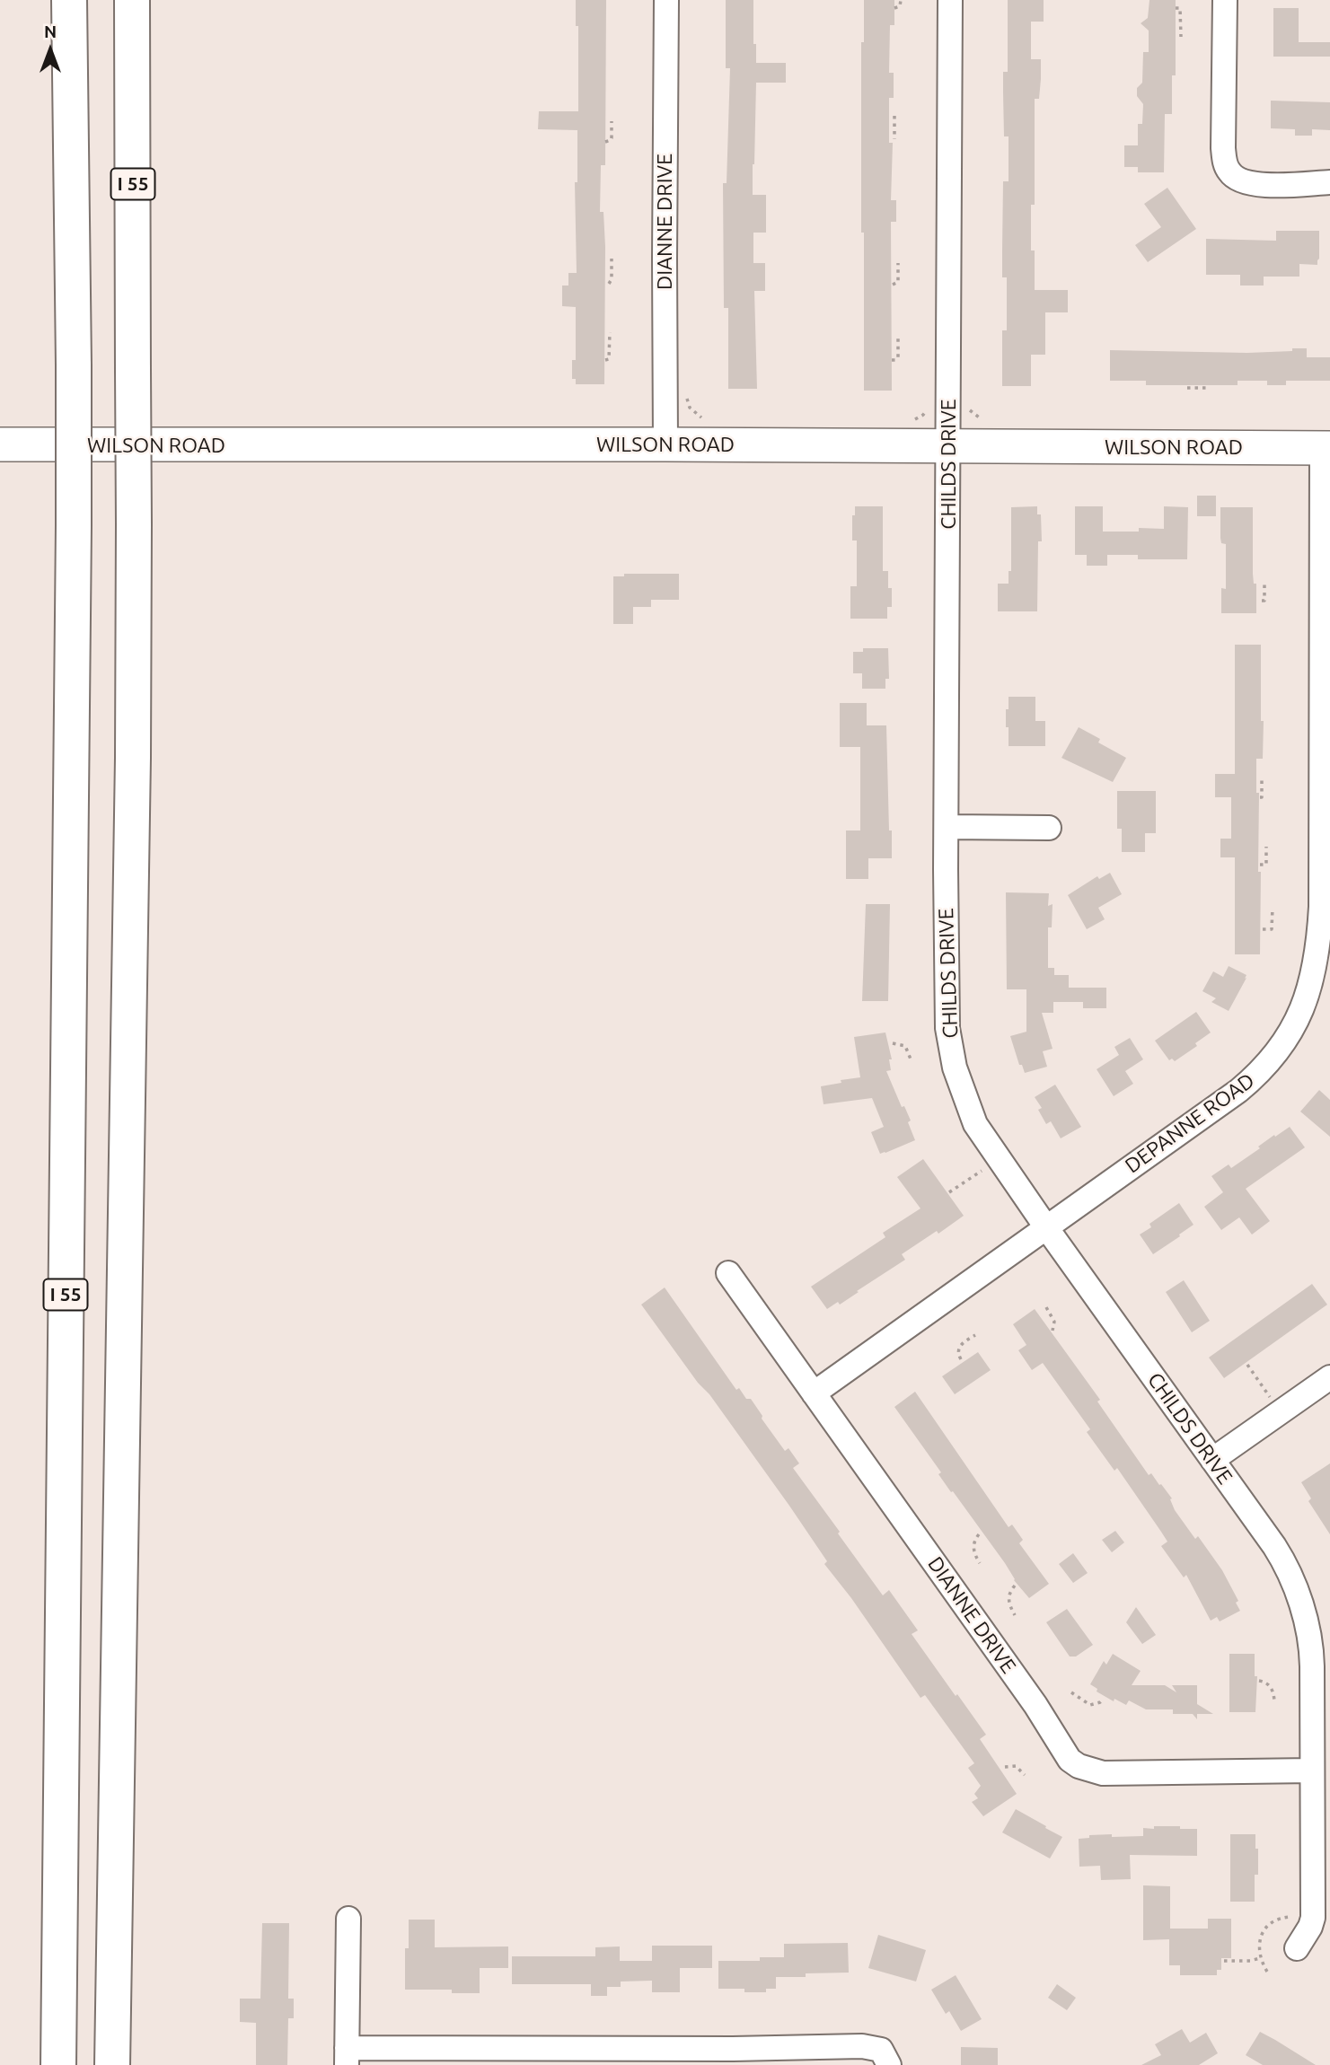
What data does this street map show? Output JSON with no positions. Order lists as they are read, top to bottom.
{
  "streets": {
    "highway": ["I 55"],
    "street": [
      "DIANNE DRIVE",
      "WILSON ROAD",
      "CHILDS DRIVE",
      "DEPANNE ROAD"
    ]
  },
  "crossings": [
    ["DIANNE DRIVE", "WILSON ROAD"],
    ["DIANNE DRIVE", "CHILDS DRIVE"],
    ["DIANNE DRIVE", "DEPANNE ROAD"],
    ["WILSON ROAD", "CHILDS DRIVE"],
    ["WILSON ROAD", "DEPANNE ROAD"],
    ["CHILDS DRIVE", "DEPANNE ROAD"]
  ],
  "north": "top"
}
